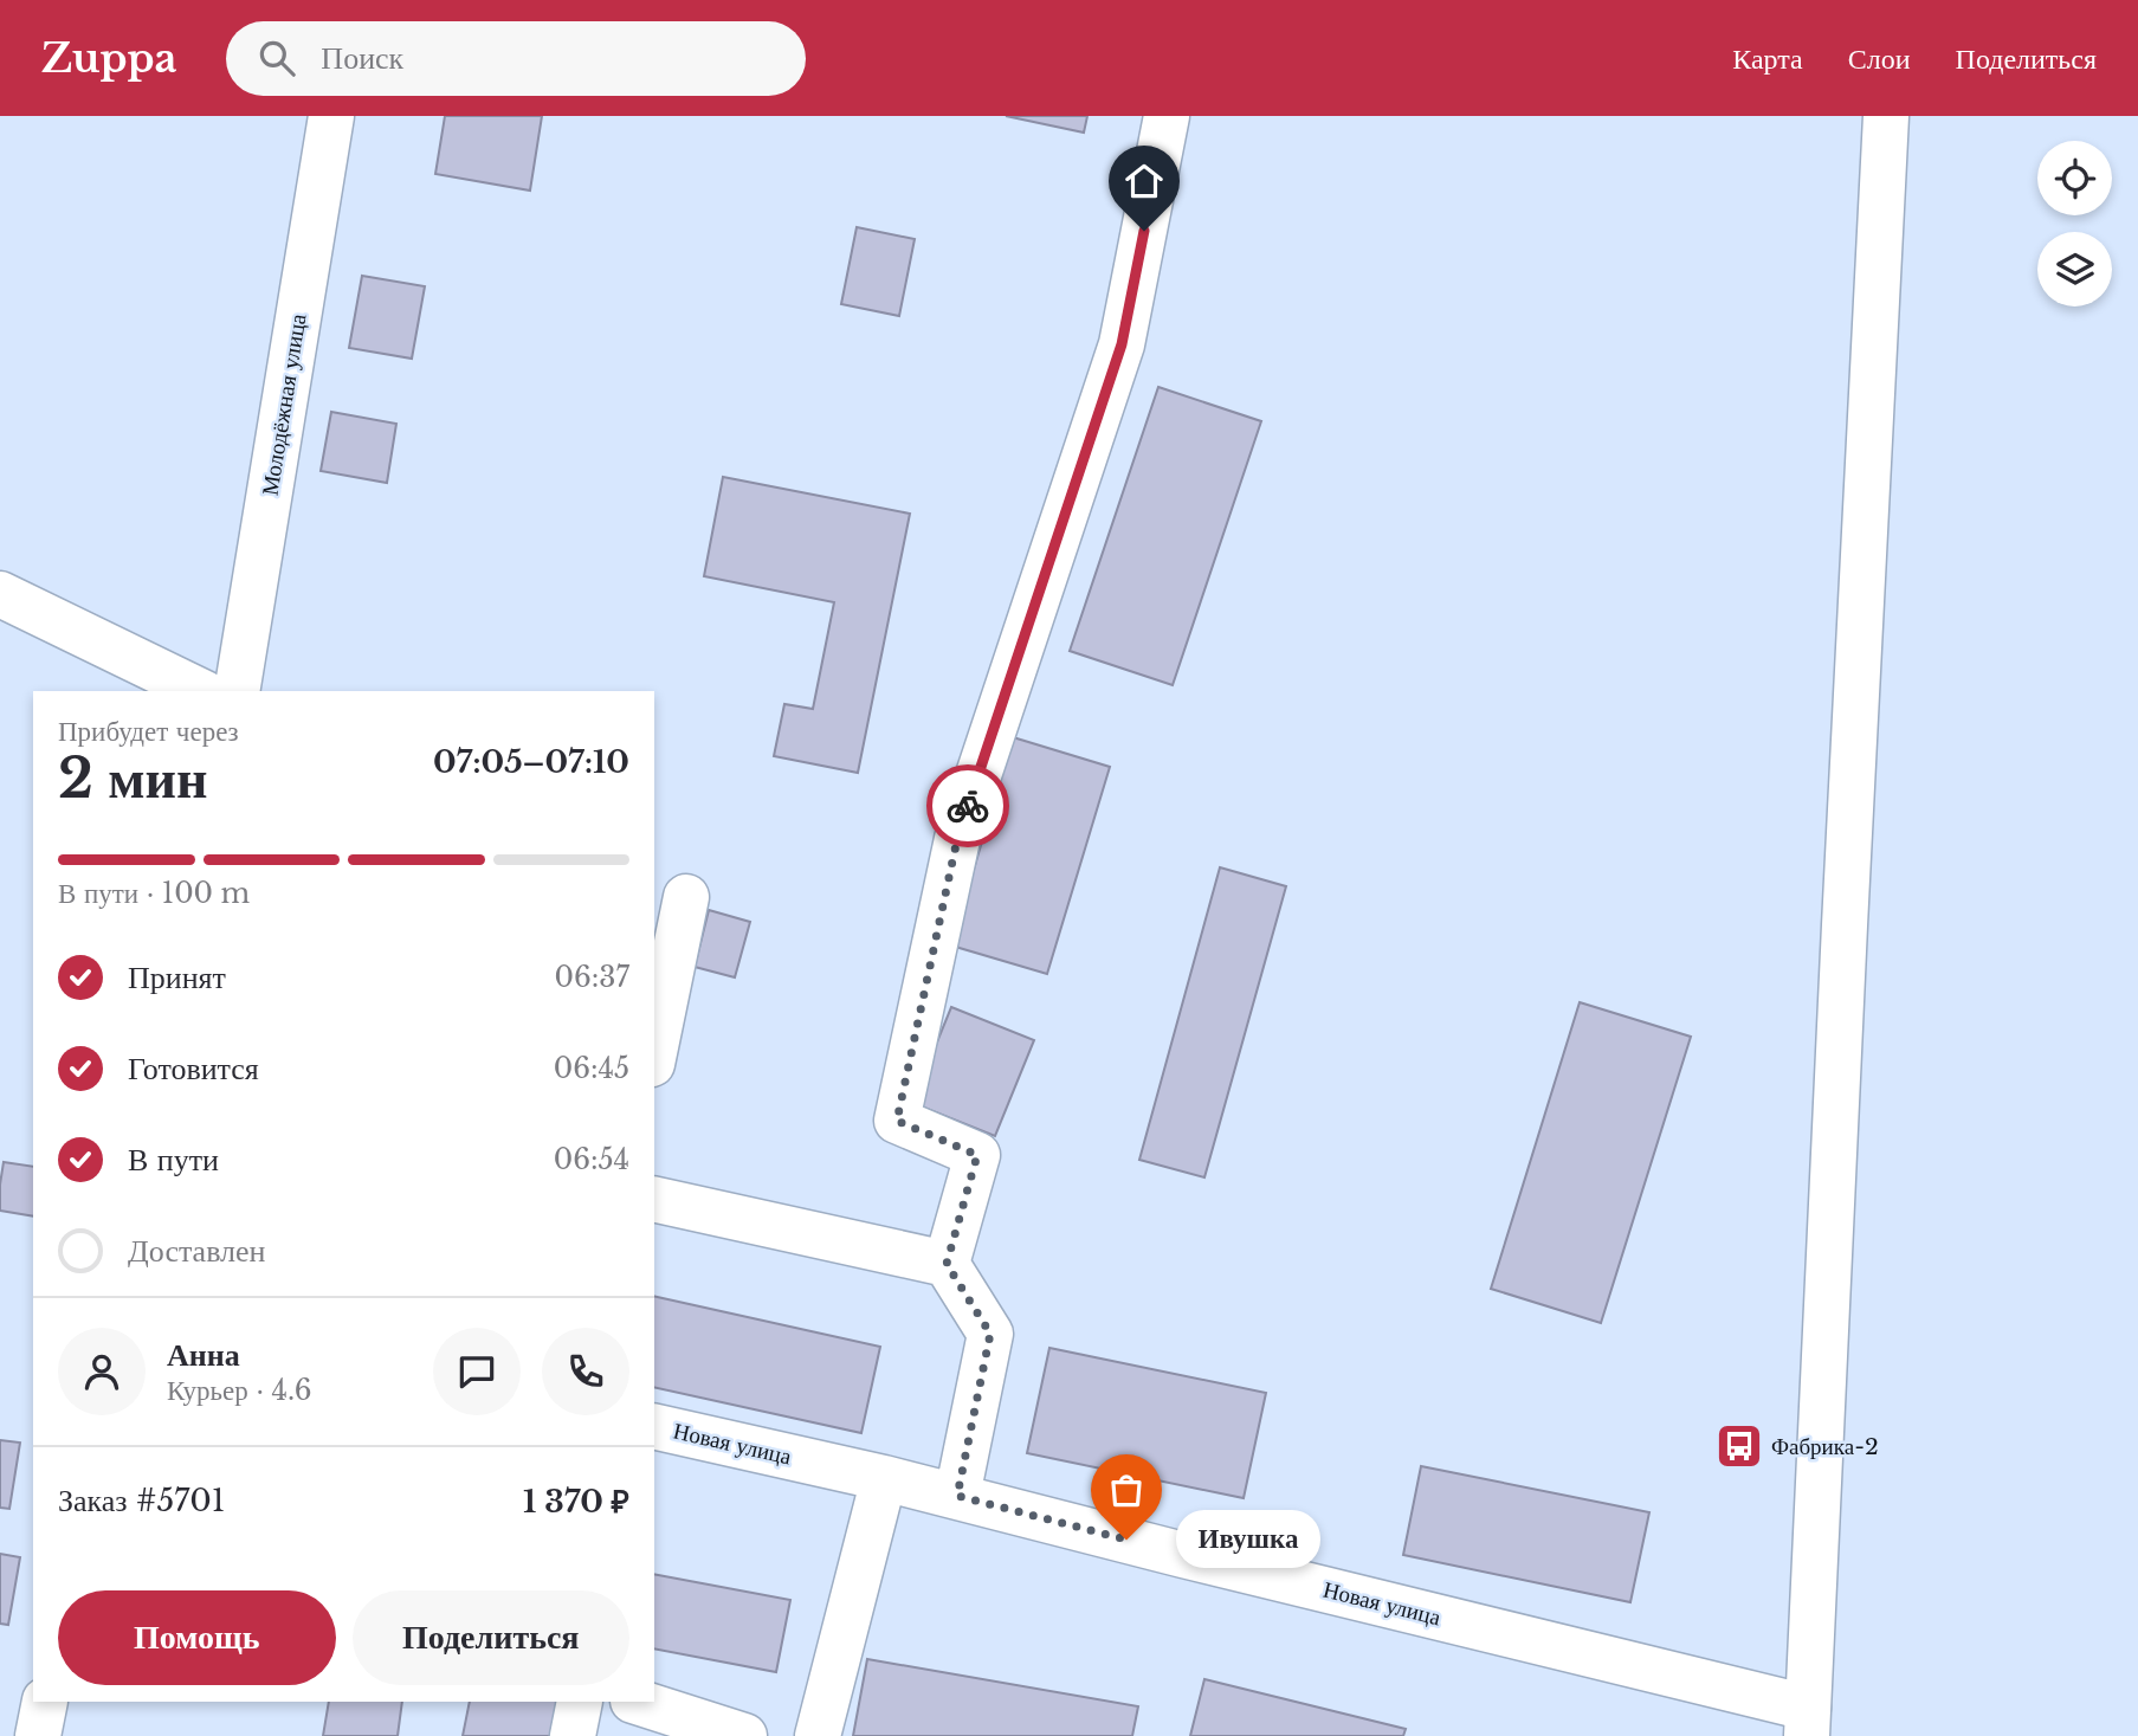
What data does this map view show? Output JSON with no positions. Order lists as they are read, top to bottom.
{
  "streets": {
    "street": ["Молодёжная улица", "Новая улица"]
  },
  "places": {
    "bus stop": ["Фабрика-2"],
    "other": ["Ивушка"]
  },
  "page": {
    "header": "Zuppa",
    "search": "Поиск",
    "nav": ["Карта", "Слои", "Поделиться"],
    "heading": ["2 мин", "Прибудет через", "07:05–07:10"],
    "panel": [
      "Анна",
      "Курьер · 4.6",
      "Заказ #5701",
      "1 370 ₽"
    ],
    "bar": "В пути · 100 m",
    "list": [
      ["Принят", "06:37"],
      ["Готовится", "06:45"],
      ["В пути", "06:54"],
      "Доставлен"
    ],
    "bubble": "Ивушка",
    "buttons": ["Помощь", "Поделиться"]
  }
}
